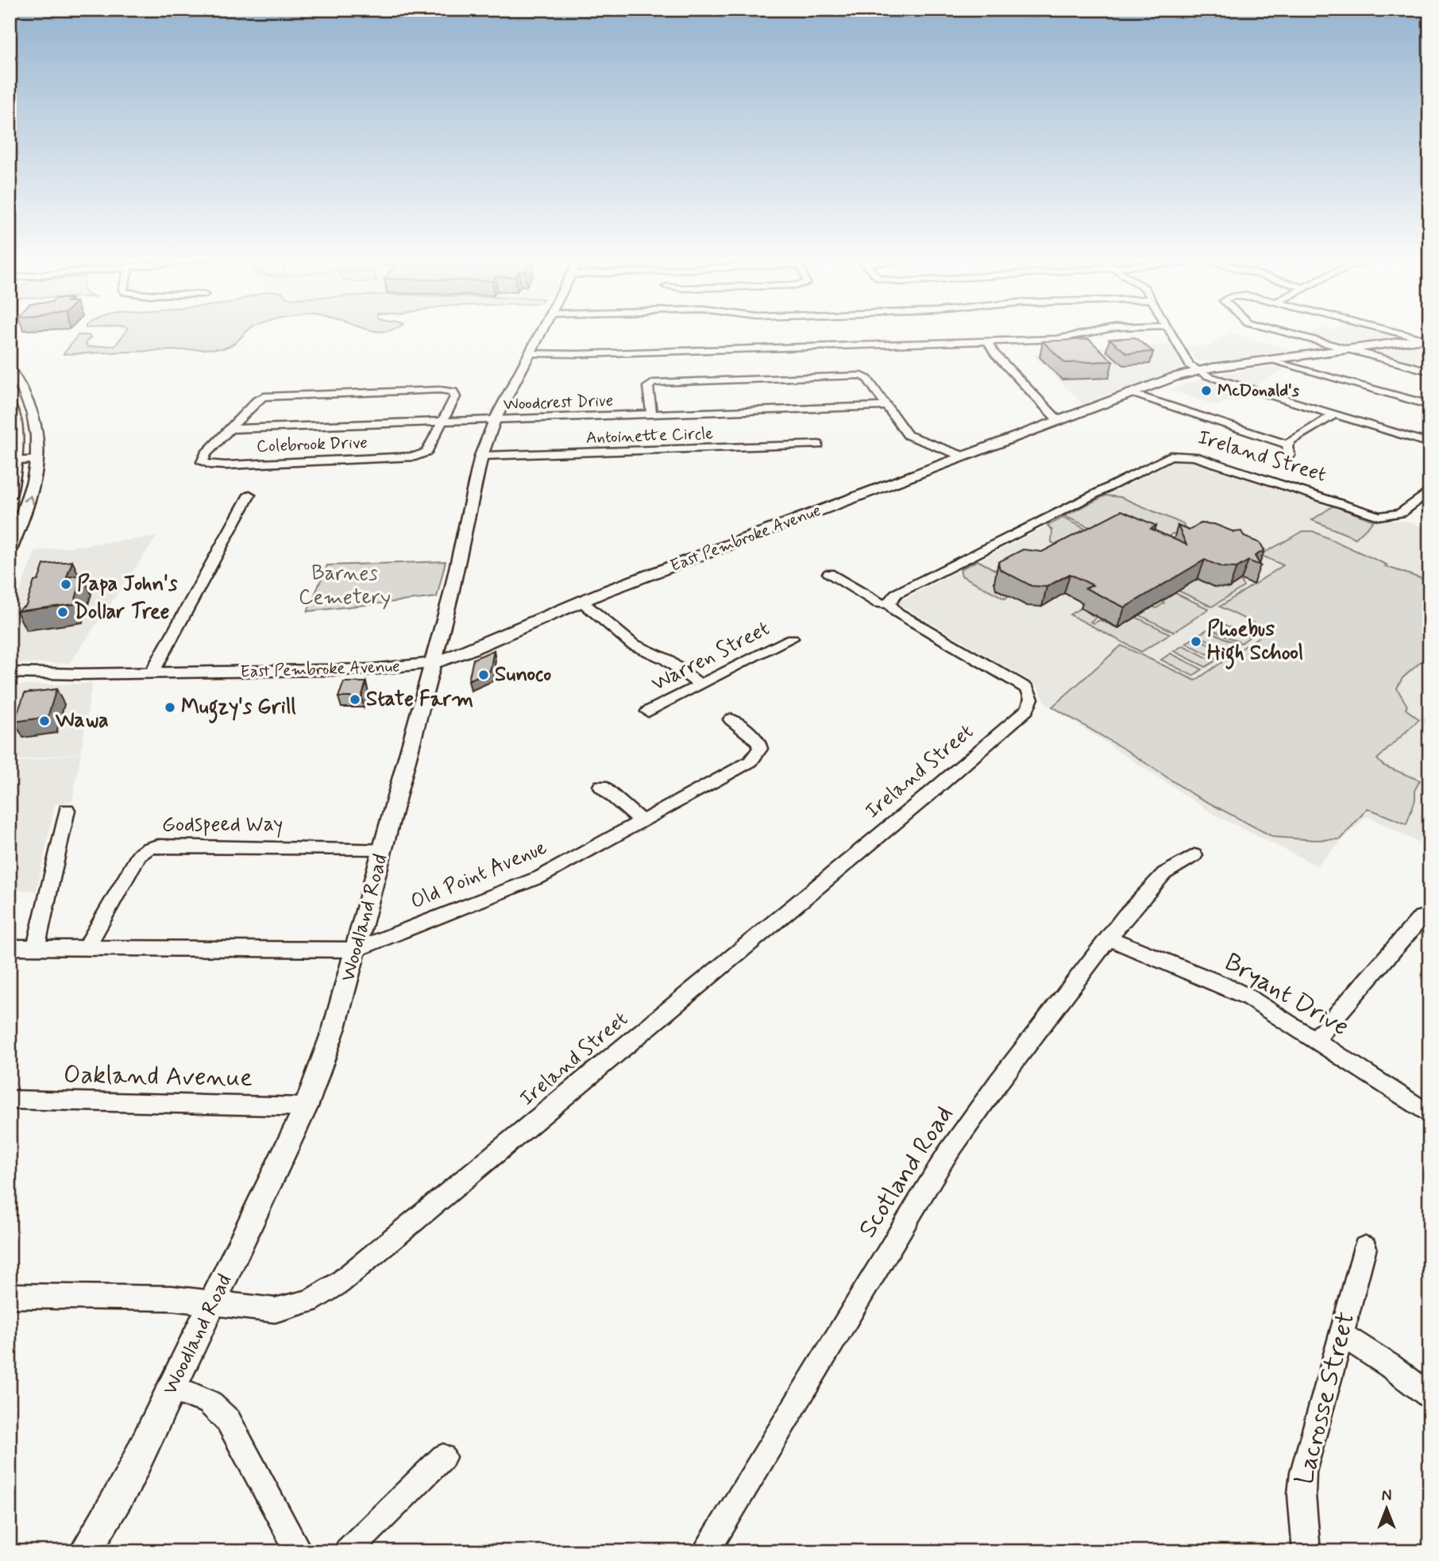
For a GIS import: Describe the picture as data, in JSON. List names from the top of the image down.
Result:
{
  "streets": {
    "main road": ["East Pembroke Avenue", "Woodland Road"],
    "street": [
      "Woodcrest Drive",
      "Antoinette Circle",
      "Colebrook Drive",
      "Ireland Street",
      "Warren Street",
      "Godspeed Way",
      "Old Point Avenue",
      "Bryant Drive",
      "Oakland Avenue",
      "Scotland Road",
      "Lacrosse Street"
    ]
  },
  "crossings": [
    ["Woodcrest Drive", "Colebrook Drive"],
    ["Woodcrest Drive", "Woodland Road"],
    ["Antoinette Circle", "Woodland Road"],
    ["Ireland Street", "Woodland Road"],
    ["East Pembroke Avenue", "Woodland Road"],
    ["Godspeed Way", "Old Point Avenue"],
    ["Godspeed Way", "Woodland Road"],
    ["Old Point Avenue", "Woodland Road"],
    ["Woodland Road", "Oakland Avenue"],
    ["Bryant Drive", "Scotland Road"]
  ],
  "parks": ["Barnes Cemetery"],
  "places": [
    "McDonald's",
    "Papa John's",
    "Dollar Tree",
    "Phoebus High School",
    "Sunoco",
    "State Farm",
    "Mugzy's Grill",
    "Wawa"
  ],
  "north": "top"
}
